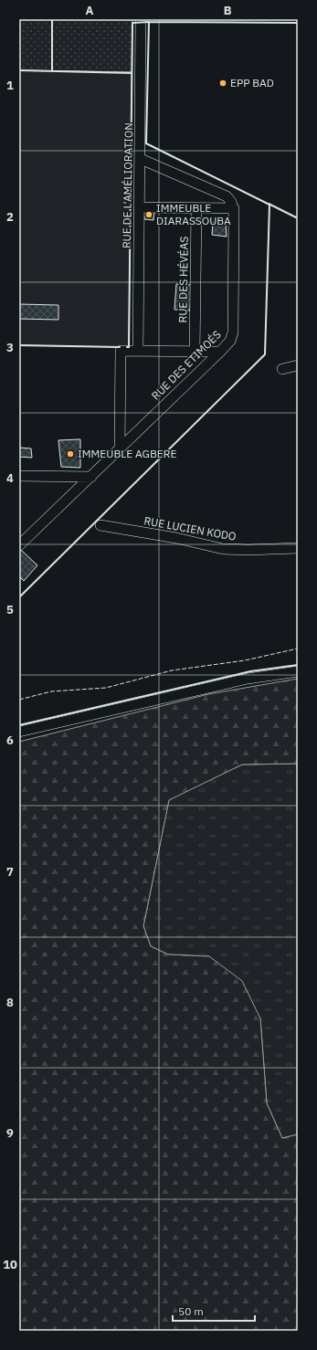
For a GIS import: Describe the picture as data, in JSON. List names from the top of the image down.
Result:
{
  "streets": {
    "street": [
      "RUE DE L'AMÉLIORATION",
      "RUE DES HÉVÉAS",
      "RUE DES ETIMOÉS",
      "RUE LUCIEN KODO"
    ]
  },
  "places": ["EPP BAD", "IMMEUBLE DIARASSOUBA", "IMMEUBLE AGBERE"],
  "scale_bar": "50 m",
  "grid": {
    "columns": ["A", "B"],
    "rows": [
      "1",
      "2",
      "3",
      "4",
      "5",
      "6",
      "7",
      "8",
      "9",
      "10"
    ]
  }
}
